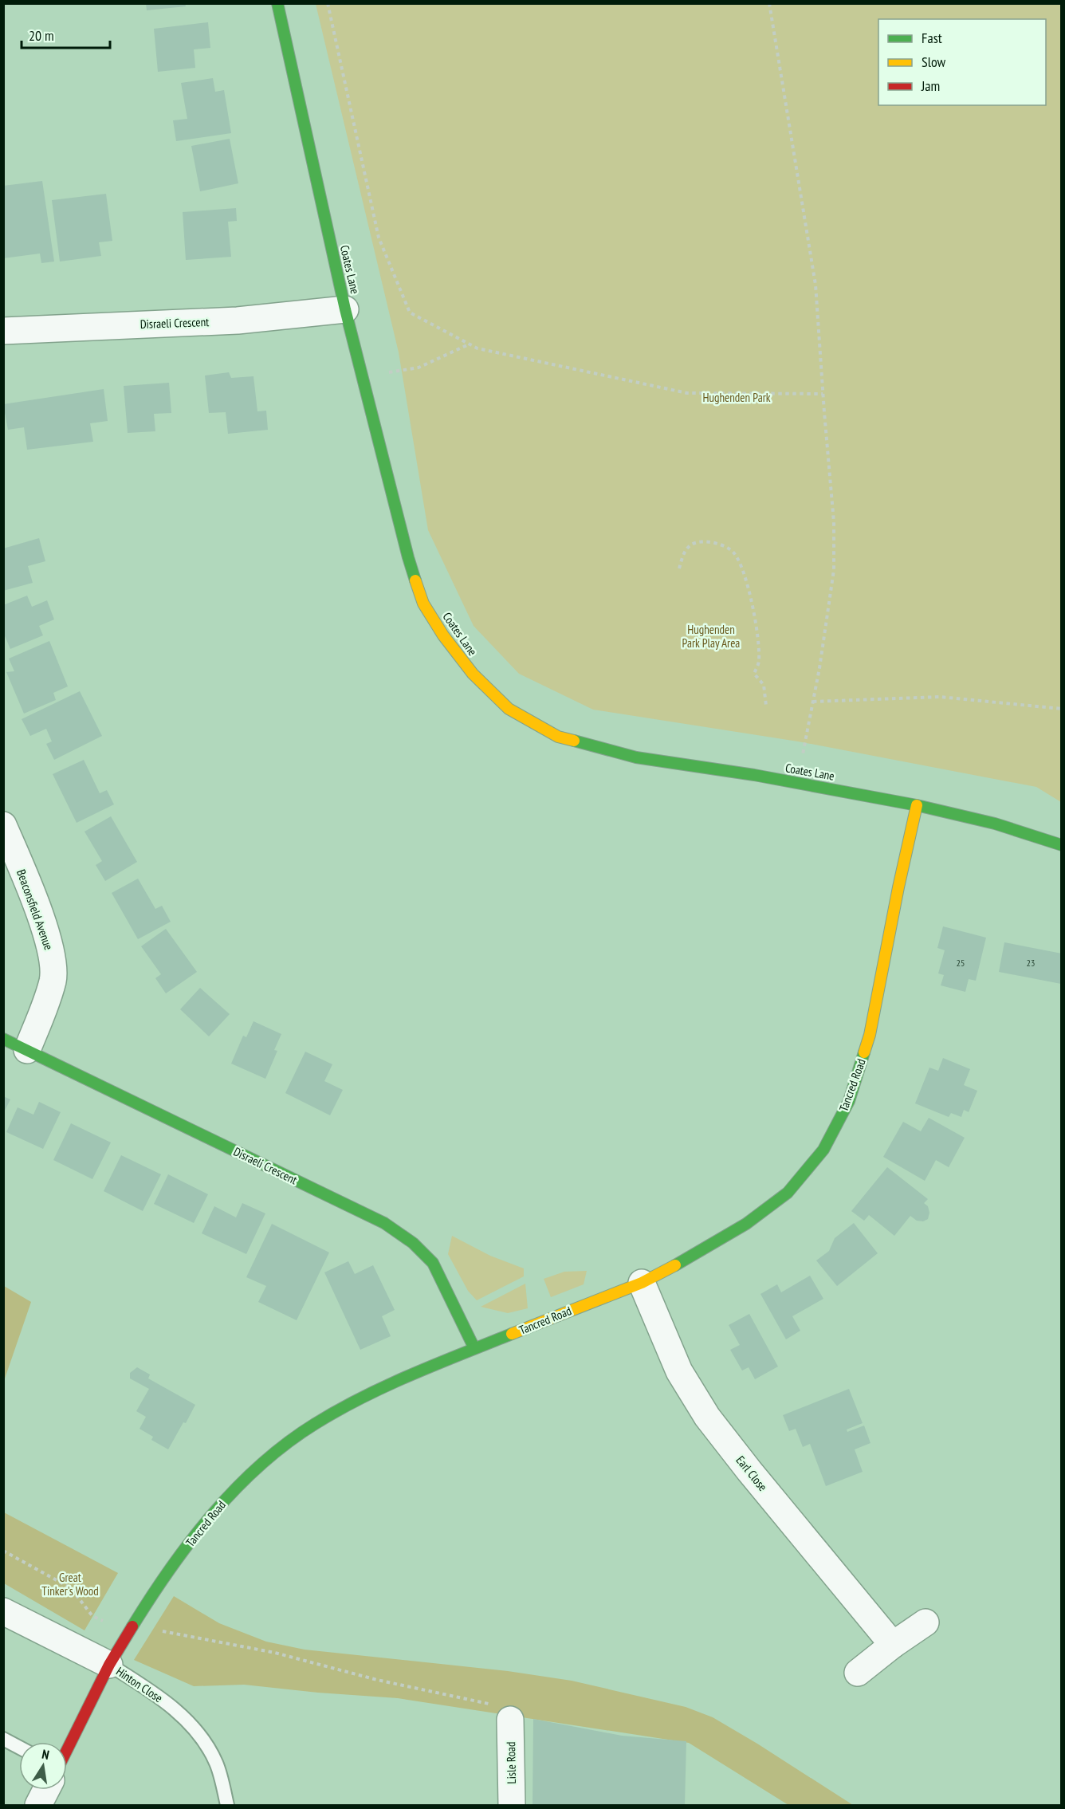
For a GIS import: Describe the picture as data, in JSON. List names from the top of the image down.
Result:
{
  "streets": {
    "street": [
      "Coates Lane",
      "Disraeli Crescent",
      "Beaconsfield Avenue",
      "Tancred Road",
      "Earl Close",
      "Hinton Close",
      "Lisle Road"
    ]
  },
  "crossings": [
    ["Coates Lane", "Disraeli Crescent"],
    ["Coates Lane", "Tancred Road"],
    ["Disraeli Crescent", "Beaconsfield Avenue"],
    ["Disraeli Crescent", "Tancred Road"],
    ["Tancred Road", "Earl Close"],
    ["Tancred Road", "Hinton Close"]
  ],
  "parks": ["Hughenden Park", "Hughenden Park Play Area", "Great Tinker's Wood"],
  "house_numbers": ["25", "23"],
  "legend": ["Fast", "Slow", "Jam"],
  "scale_bar": "20 m",
  "north": "top"
}
